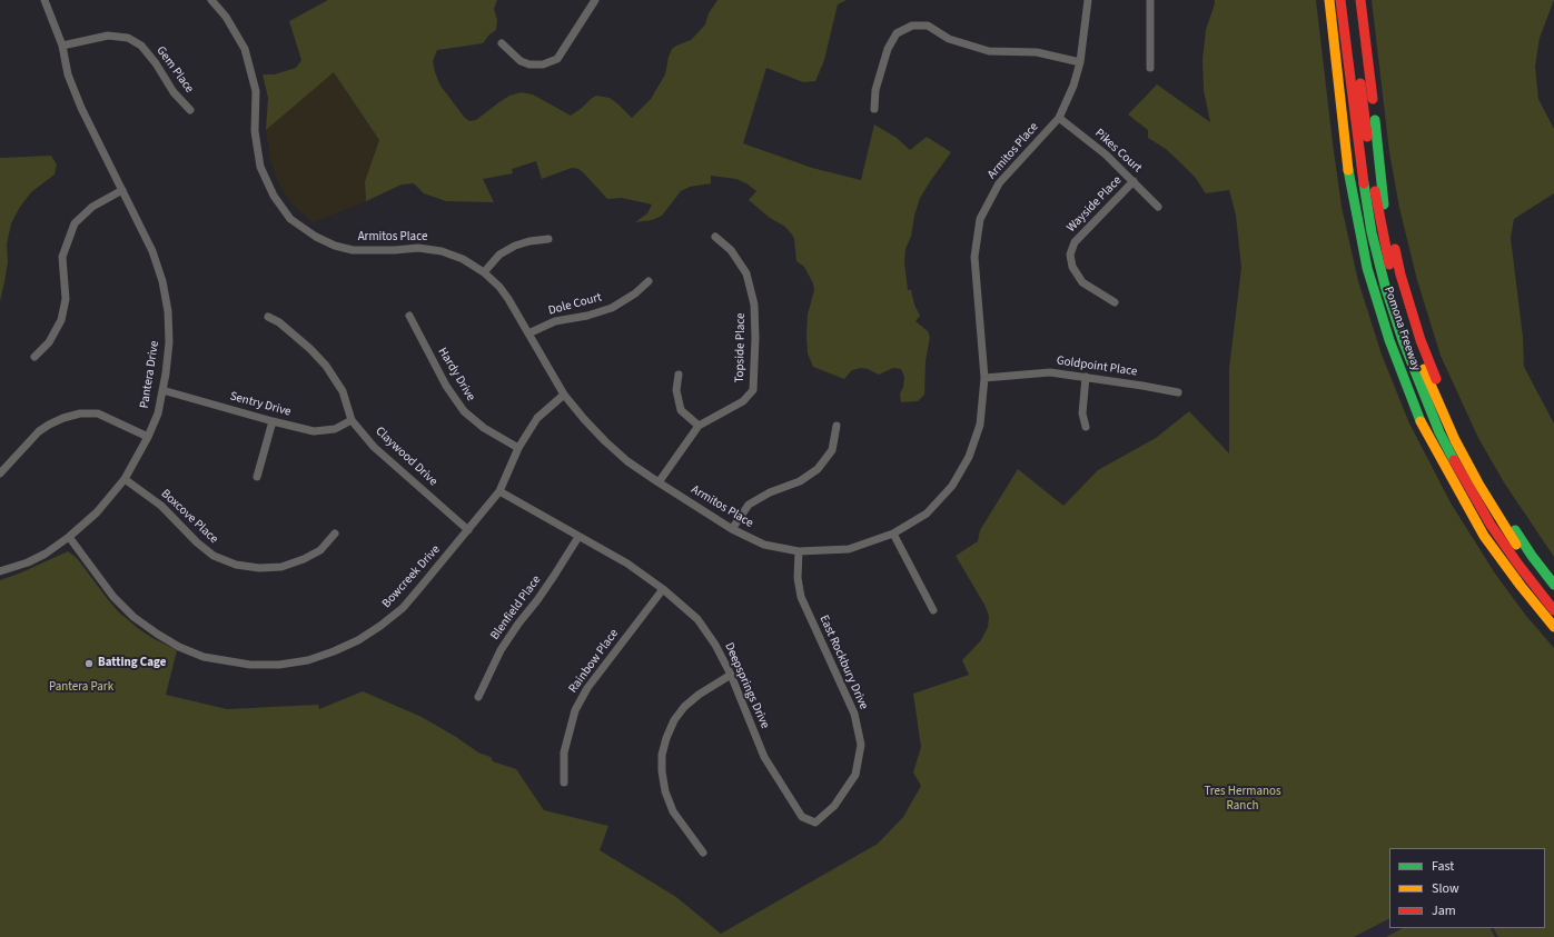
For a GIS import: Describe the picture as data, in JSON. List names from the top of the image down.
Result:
{
  "streets": {
    "highway": ["Pomona Freeway"],
    "street": [
      "Gem Place",
      "Armitos Place",
      "Pikes Court",
      "Wayside Place",
      "Dole Court",
      "Topside Place",
      "Goldpoint Place",
      "Pantera Drive",
      "Hardy Drive",
      "Sentry Drive",
      "Claywood Drive",
      "Boxcove Place",
      "Bowcreek Drive",
      "Blenfield Place",
      "Rainbow Place",
      "East Rockbury Drive",
      "Deepsprings Drive"
    ]
  },
  "crossings": [
    ["Gem Place", "Pantera Drive"],
    ["Armitos Place", "Pikes Court"],
    ["Armitos Place", "Dole Court"],
    ["Armitos Place", "Topside Place"],
    ["Armitos Place", "Goldpoint Place"],
    ["Armitos Place", "Bowcreek Drive"],
    ["Armitos Place", "East Rockbury Drive"],
    ["Pikes Court", "Wayside Place"],
    ["Pantera Drive", "Sentry Drive"],
    ["Pantera Drive", "Boxcove Place"],
    ["Pantera Drive", "Bowcreek Drive"],
    ["Hardy Drive", "Bowcreek Drive"],
    ["Sentry Drive", "Claywood Drive"],
    ["Claywood Drive", "Bowcreek Drive"],
    ["Bowcreek Drive", "Deepsprings Drive"],
    ["Blenfield Place", "Deepsprings Drive"],
    ["Rainbow Place", "Deepsprings Drive"],
    ["East Rockbury Drive", "Deepsprings Drive"]
  ],
  "parks": ["Pantera Park", "Tres Hermanos Ranch"],
  "places": ["Batting Cage"],
  "legend": ["Fast", "Slow", "Jam"]
}
